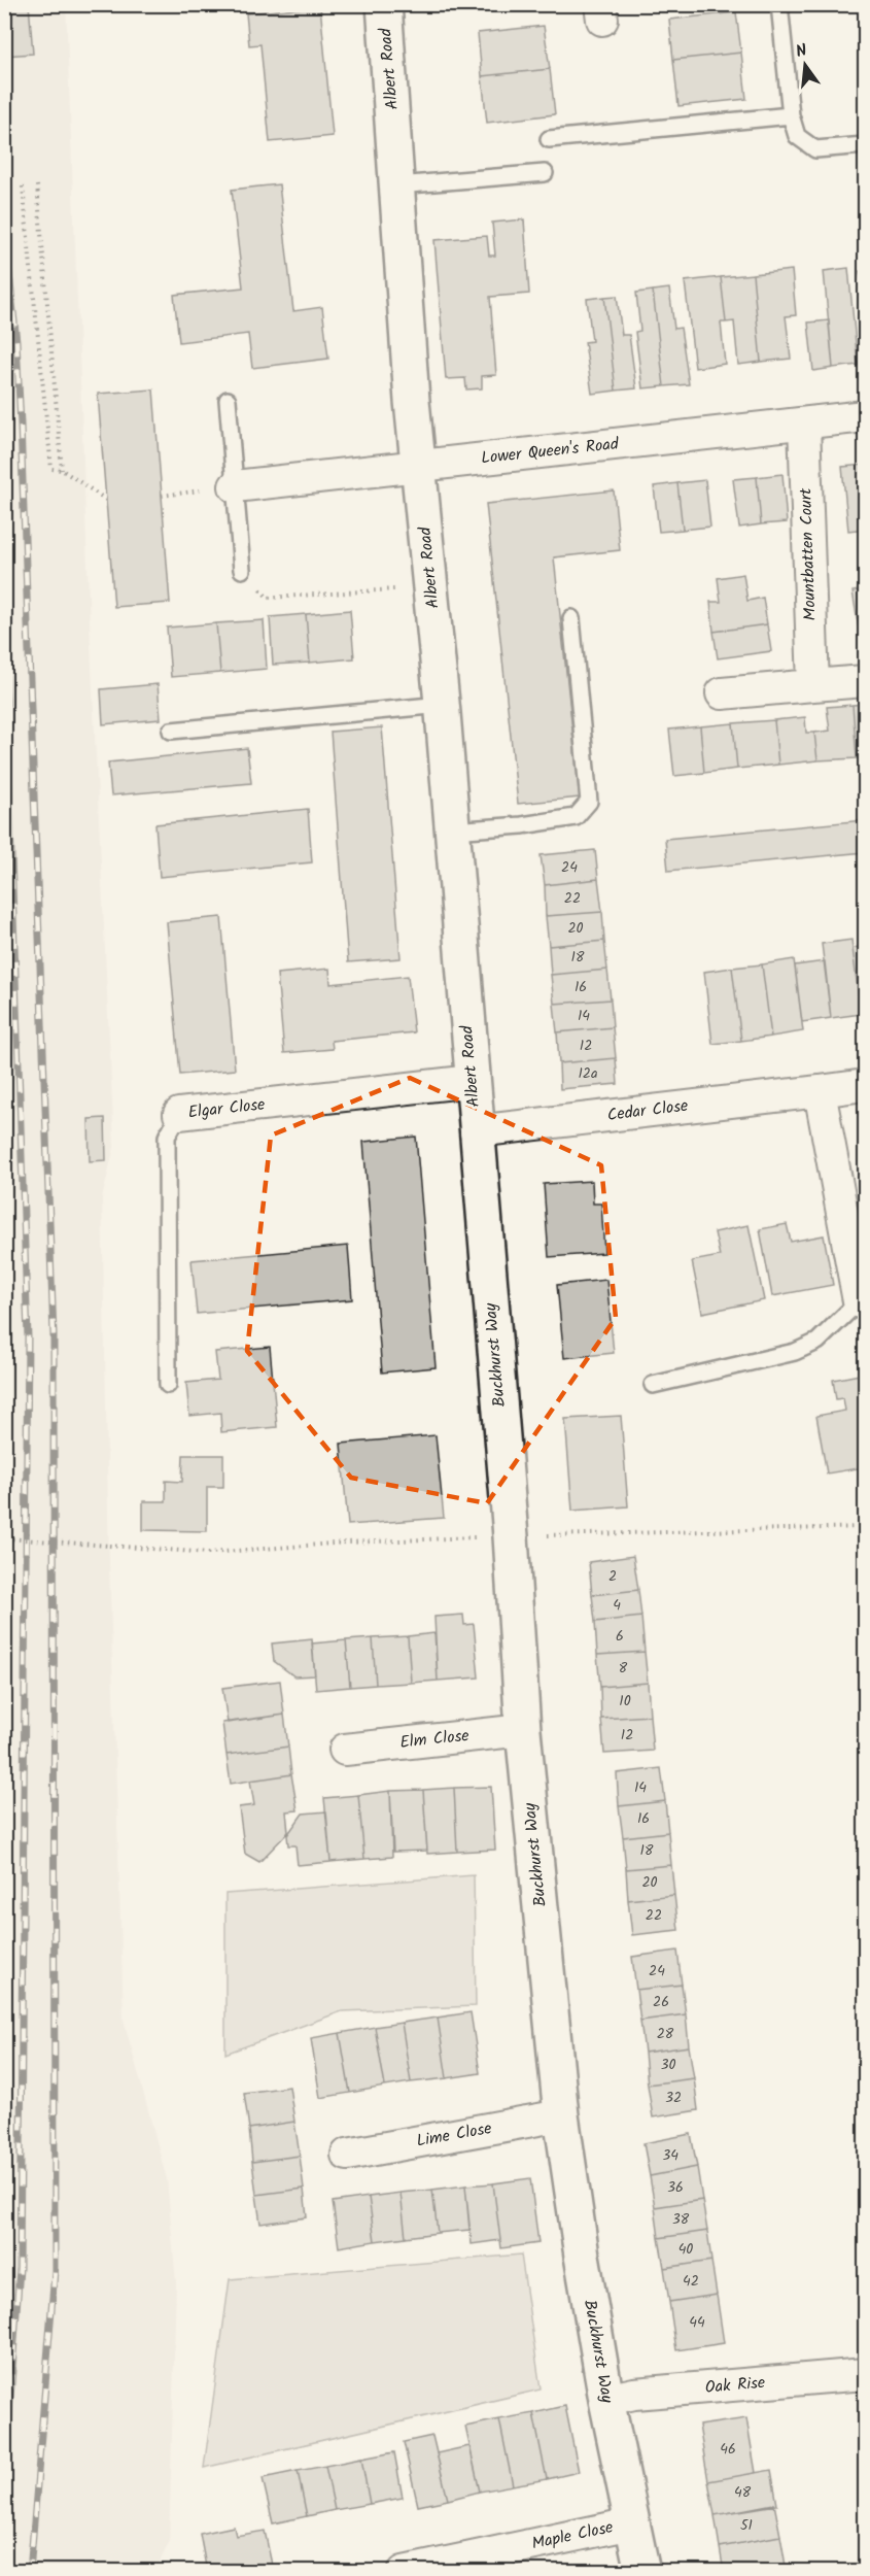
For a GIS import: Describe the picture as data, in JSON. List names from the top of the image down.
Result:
{
  "streets": {
    "street": [
      "Albert Road",
      "Lower Queen's Road",
      "Mountbatten Court",
      "Elgar Close",
      "Cedar Close",
      "Buckhurst Way",
      "Elm Close",
      "Lime Close",
      "Oak Rise",
      "Maple Close"
    ]
  },
  "crossings": [
    ["Albert Road", "Lower Queen's Road"],
    ["Albert Road", "Elgar Close"],
    ["Albert Road", "Cedar Close"],
    ["Albert Road", "Buckhurst Way"],
    ["Lower Queen's Road", "Mountbatten Court"],
    ["Cedar Close", "Buckhurst Way"],
    ["Buckhurst Way", "Elm Close"],
    ["Buckhurst Way", "Lime Close"],
    ["Buckhurst Way", "Oak Rise"],
    ["Buckhurst Way", "Maple Close"]
  ],
  "house_numbers": [
    "24",
    "22",
    "20",
    "18",
    "16",
    "14",
    "12",
    "12a",
    "2",
    "4",
    "6",
    "8",
    "10",
    "12",
    "14",
    "16",
    "18",
    "20",
    "22",
    "24",
    "26",
    "28",
    "30",
    "32",
    "34",
    "36",
    "38",
    "40",
    "42",
    "44",
    "46",
    "48",
    "51"
  ],
  "north": "top"
}
